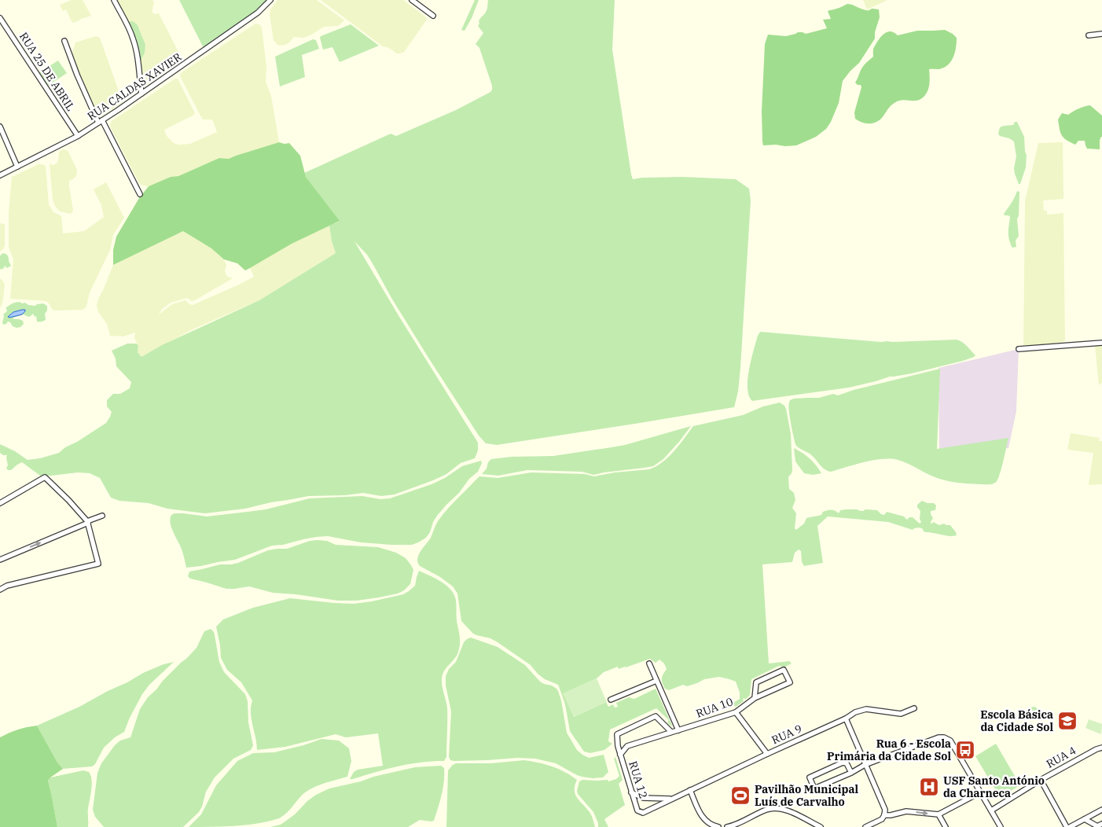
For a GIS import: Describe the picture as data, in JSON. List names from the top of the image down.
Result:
{
  "streets": {
    "street": [
      "RUA 25 DE ABRIL",
      "RUA CALDAS XAVIER",
      "RUA 10",
      "RUA 9",
      "RUA 4",
      "RUA 12"
    ]
  },
  "crossings": [
    ["RUA 25 DE ABRIL", "RUA CALDAS XAVIER"],
    ["RUA 10", "RUA 12"],
    ["RUA 9", "RUA 12"]
  ],
  "places": {
    "school or university": ["Escola Básica da Cidade Sol"],
    "bus stop": ["Rua 6 - Escola Primária da Cidade Sol"],
    "hospital": ["USF Santo António da Charneca"],
    "sports": ["Pavilhão Municipal Luís de Carvalho"]
  }
}
